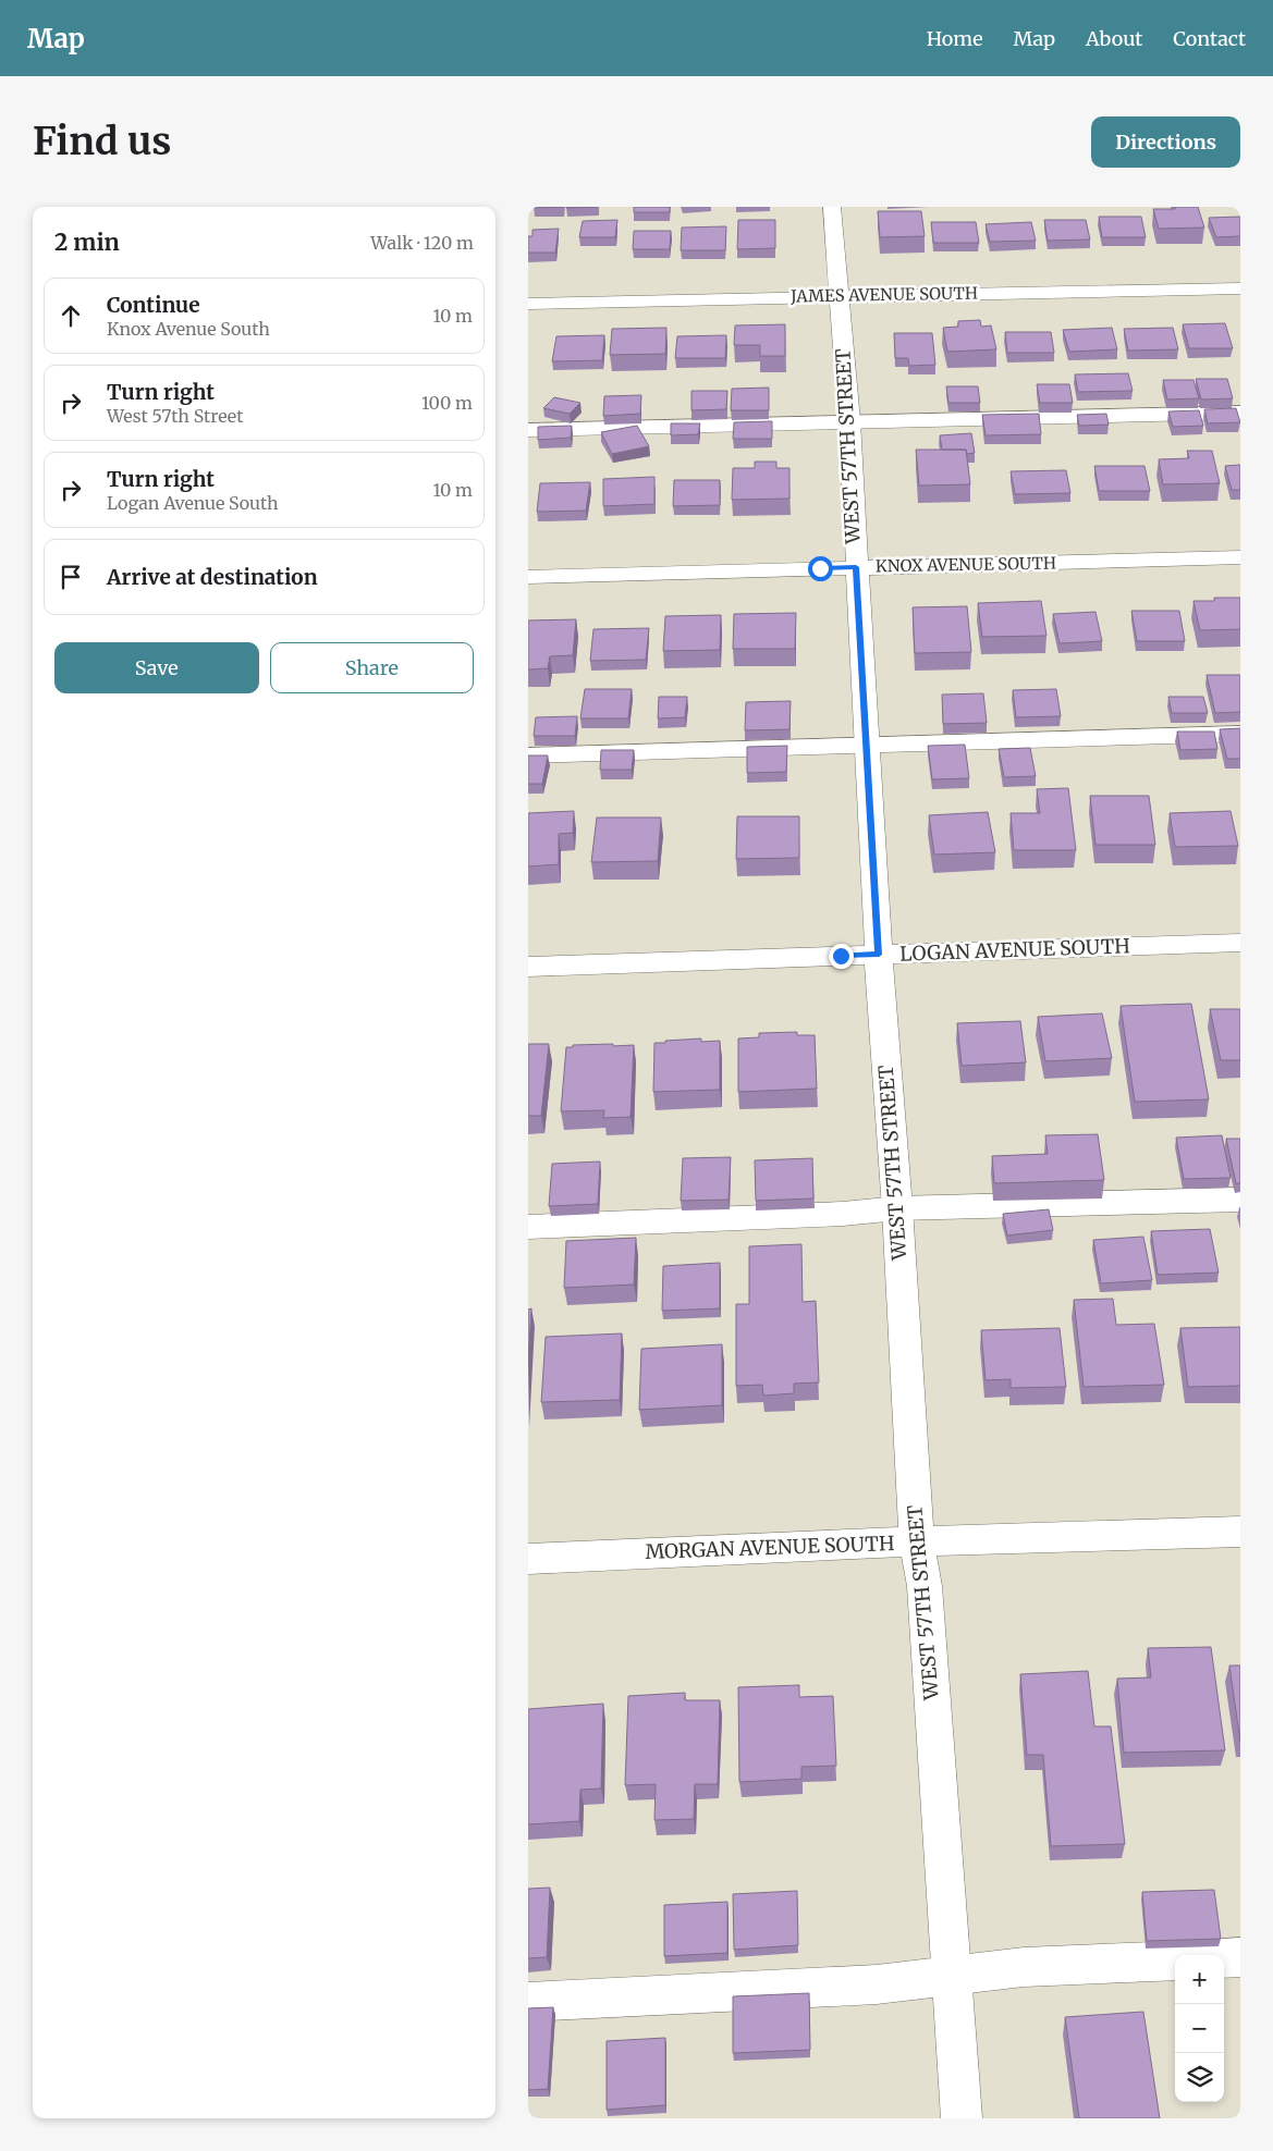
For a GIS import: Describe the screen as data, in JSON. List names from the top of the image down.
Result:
{
  "streets": {
    "street": [
      "JAMES AVENUE SOUTH",
      "WEST 57TH STREET",
      "KNOX AVENUE SOUTH",
      "LOGAN AVENUE SOUTH",
      "MORGAN AVENUE SOUTH"
    ]
  },
  "crossings": [
    ["JAMES AVENUE SOUTH", "WEST 57TH STREET"],
    ["WEST 57TH STREET", "KNOX AVENUE SOUTH"],
    ["WEST 57TH STREET", "LOGAN AVENUE SOUTH"],
    ["WEST 57TH STREET", "MORGAN AVENUE SOUTH"]
  ],
  "page": {
    "header": "Map",
    "nav": [
      "Home",
      "Map",
      "About",
      "Contact"
    ],
    "buttons": [
      "Directions",
      ["Save", "Share"]
    ],
    "title": "Find us",
    "heading": ["2 min", "Walk · 120 m"],
    "list": [
      ["Continue", "Knox Avenue South", "10 m"],
      ["Turn right", "West 57th Street", "100 m"],
      ["Turn right", "Logan Avenue South", "10 m"],
      "Arrive at destination"
    ],
    "map_buttons": ["+", "−"]
  }
}
